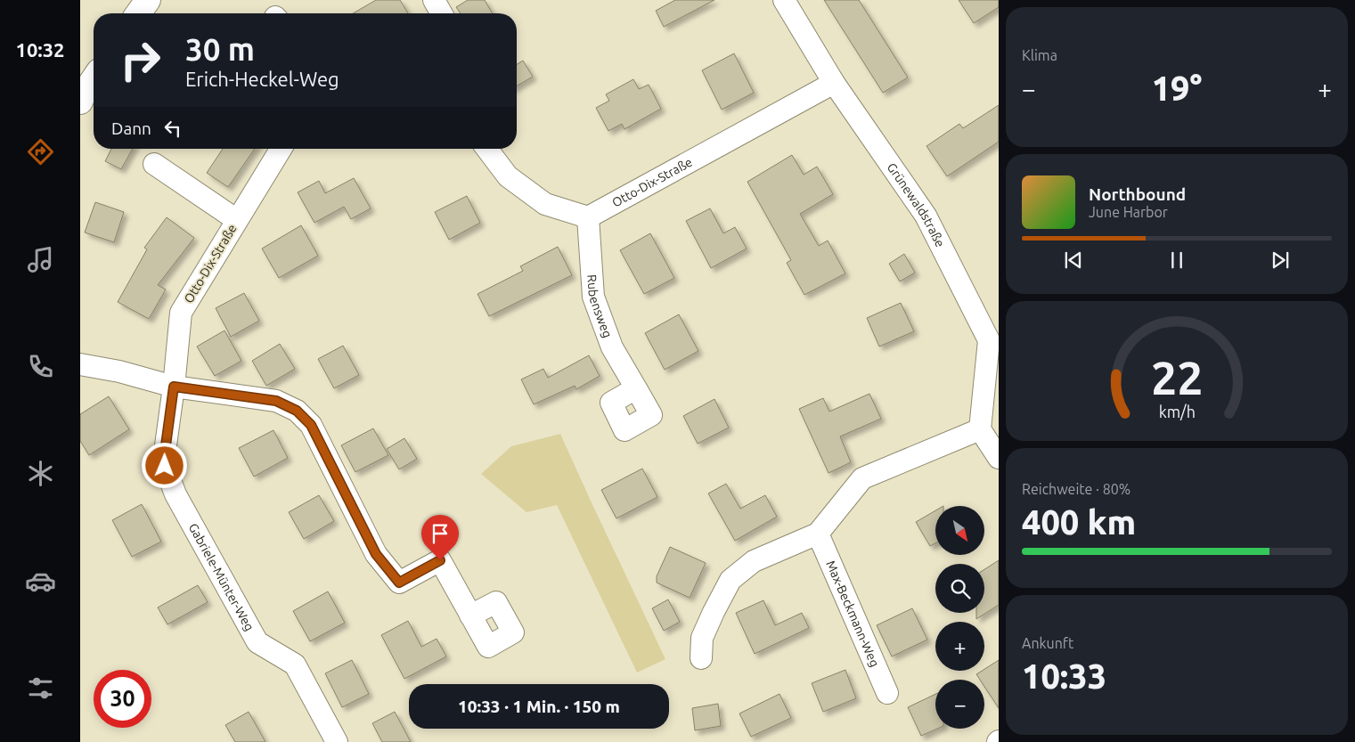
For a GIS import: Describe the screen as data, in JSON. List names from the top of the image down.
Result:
{
  "streets": {
    "street": [
      "Otto-Dix-Straße",
      "Grünewaldstraße",
      "Rubensweg",
      "Gabriele-Münter-Weg",
      "Max-Beckmann-Weg"
    ]
  },
  "crossings": [
    ["Otto-Dix-Straße", "Grünewaldstraße"],
    ["Otto-Dix-Straße", "Rubensweg"],
    ["Otto-Dix-Straße", "Gabriele-Münter-Weg"]
  ],
  "north": "bottom right",
  "page": {
    "tabs": "10:32",
    "tile": [
      "Klima",
      ["Reichweite · 80%", "400 km"],
      ["Ankunft", "10:33"]
    ],
    "turn": ["30 m", "Erich-Heckel-Weg"],
    "heat": ["−", "19°", "+"],
    "then": "Dann",
    "song": ["Northbound", "June Harbor"],
    "map_buttons": ["+", "−"],
    "limit": "30",
    "trip": "10:33 · 1 Min. · 150 m",
    "gauge": ["22", "km/h"]
  }
}
